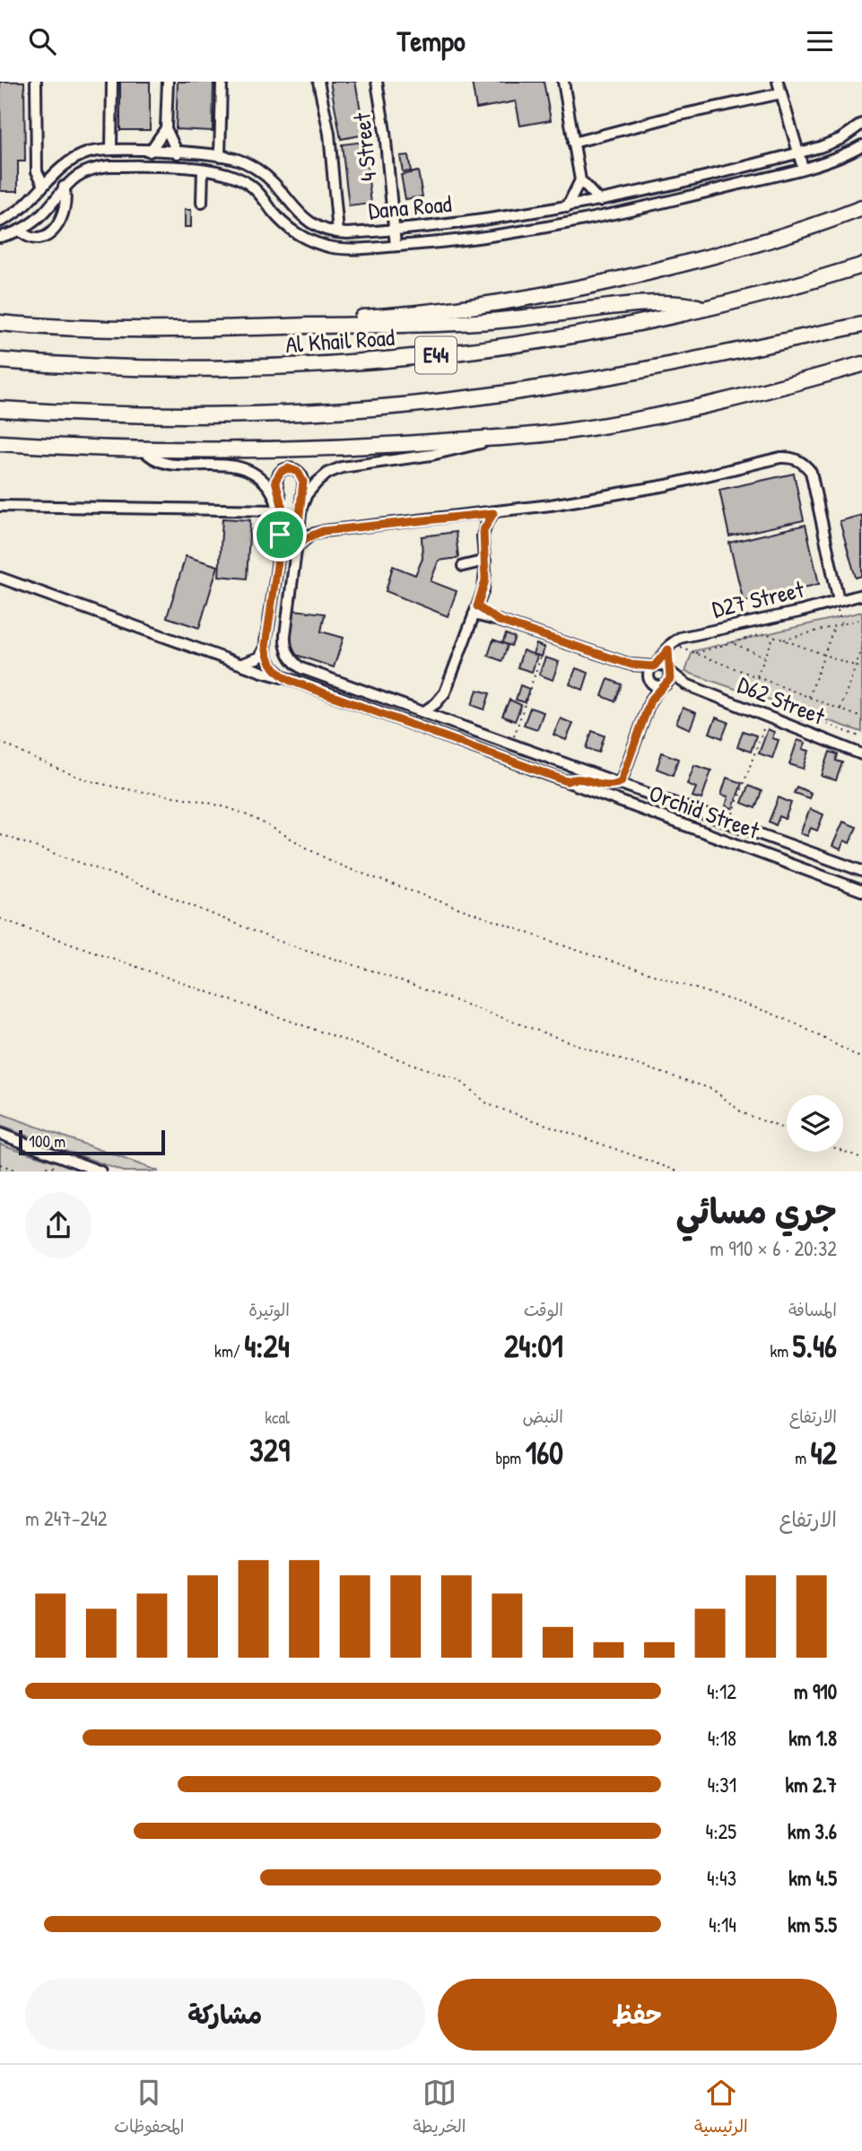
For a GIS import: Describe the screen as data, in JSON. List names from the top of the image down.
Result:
{
  "streets": {
    "highway": ["Al Khail Road", "E44"],
    "street": [
      "4 Street",
      "Dana Road",
      "D27 Street",
      "D62 Street",
      "Orchid Street"
    ]
  },
  "crossings": [
    ["4 Street", "Dana Road"]
  ],
  "scale_bar": "100 m",
  "page": {
    "header": "Tempo",
    "scale": "100 m",
    "heading": ["جري مسائي", "20:32 · 6 × 910 m"],
    "stats": [
      ["المسافة", "5.46 km"],
      ["الوقت", "24:01"],
      ["الوتيرة", "4:24 /km"],
      ["الارتفاع", "42 m"],
      ["النبض", "160 bpm"],
      ["kcal", "329"]
    ],
    "chart": ["الارتفاع", "242–247 m"],
    "list": [
      {
        "name": "910 m",
        "note": "4:12"
      },
      {
        "name": "1.8 km",
        "note": "4:18"
      },
      {
        "name": "2.7 km",
        "note": "4:31"
      },
      {
        "name": "3.6 km",
        "note": "4:25"
      },
      {
        "name": "4.5 km",
        "note": "4:43"
      },
      {
        "name": "5.5 km",
        "note": "4:14"
      }
    ],
    "buttons": ["حفظ", "مشاركة"],
    "tabs": ["الرئيسية", "الخريطة", "المحفوظات"]
  }
}
